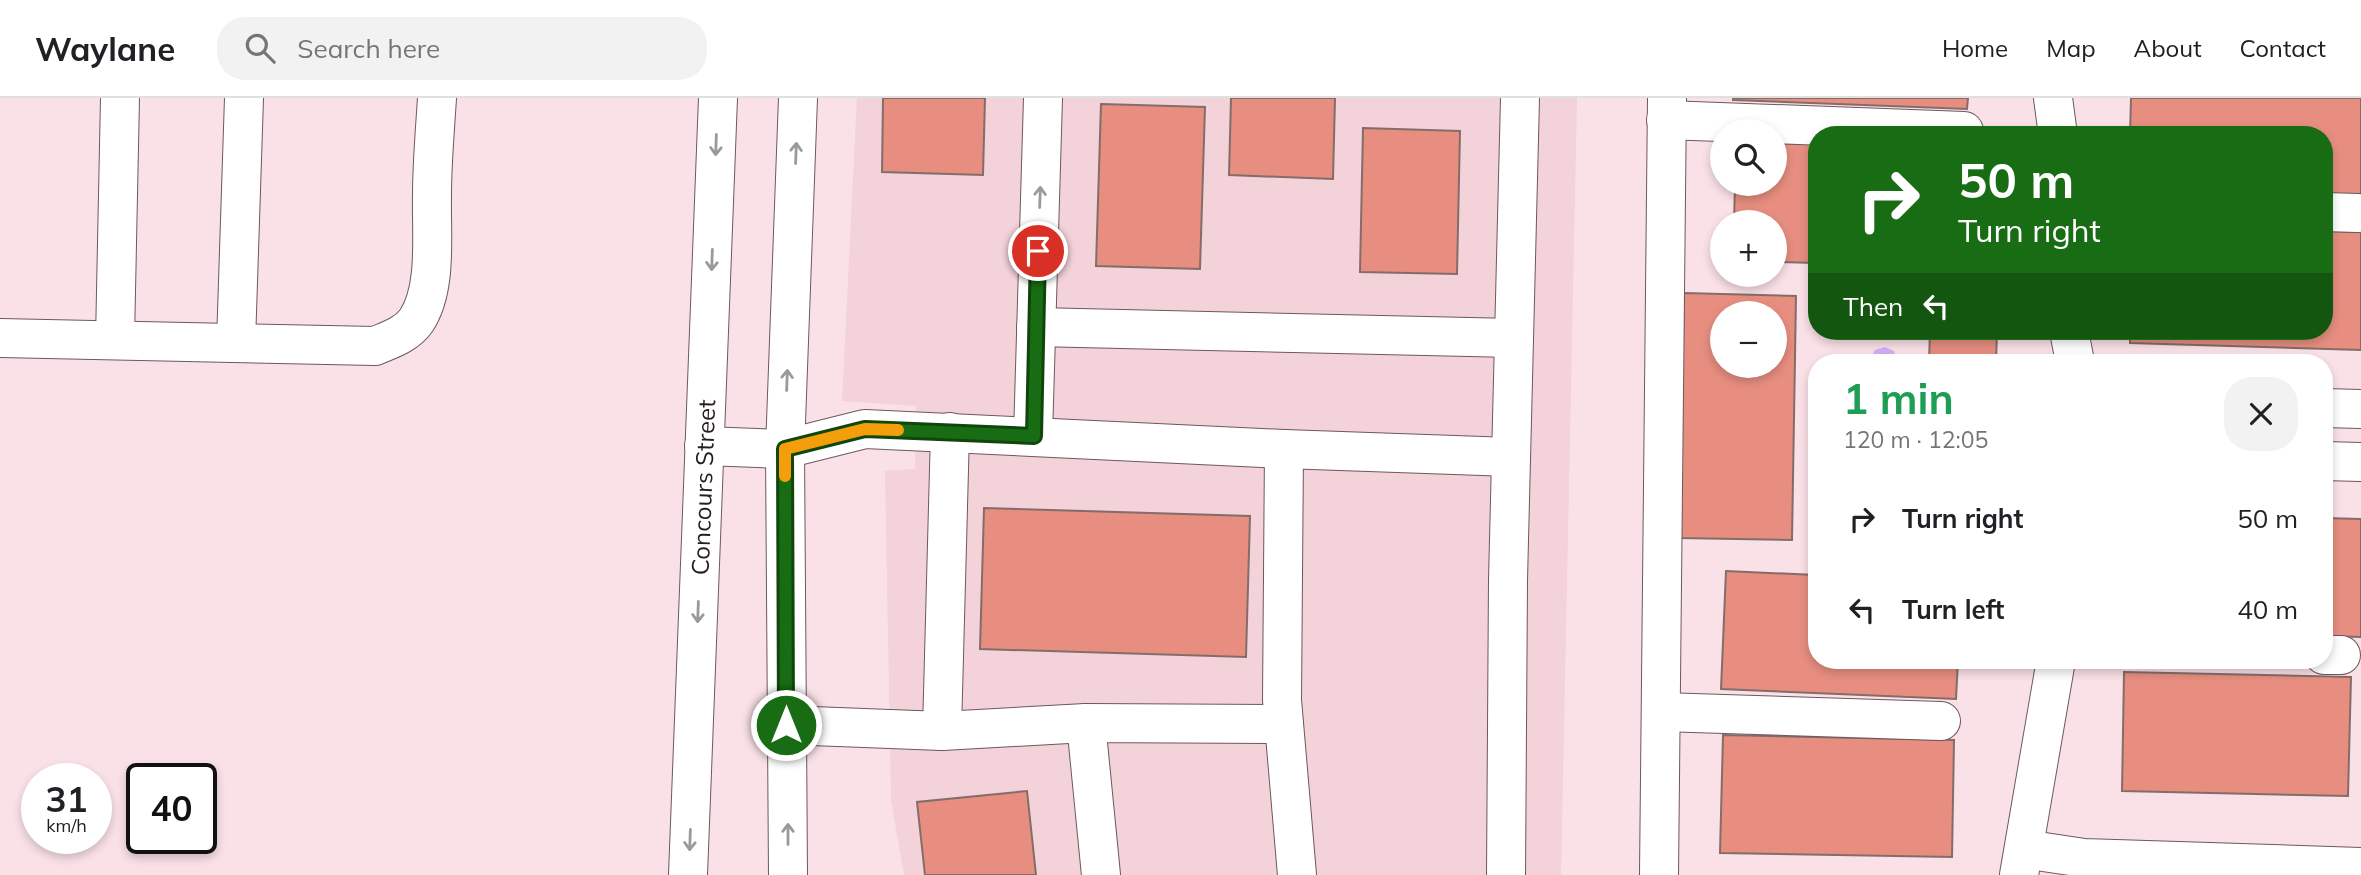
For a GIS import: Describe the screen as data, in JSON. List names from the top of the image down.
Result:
{
  "streets": {
    "street": ["Concours Street"]
  },
  "page": {
    "header": "Waylane",
    "search": "Search here",
    "nav": [
      "Home",
      "Map",
      "About",
      "Contact"
    ],
    "map_buttons": ["+", "−"],
    "turn": ["50 m", "Turn right"],
    "then": "Then",
    "heading": ["1 min", "120 m · 12:05"],
    "list": [
      {
        "name": "Turn right",
        "value": "50 m"
      },
      {
        "name": "Turn left",
        "value": "40 m"
      }
    ],
    "speed": "31 km/h",
    "limit": "40"
  }
}
